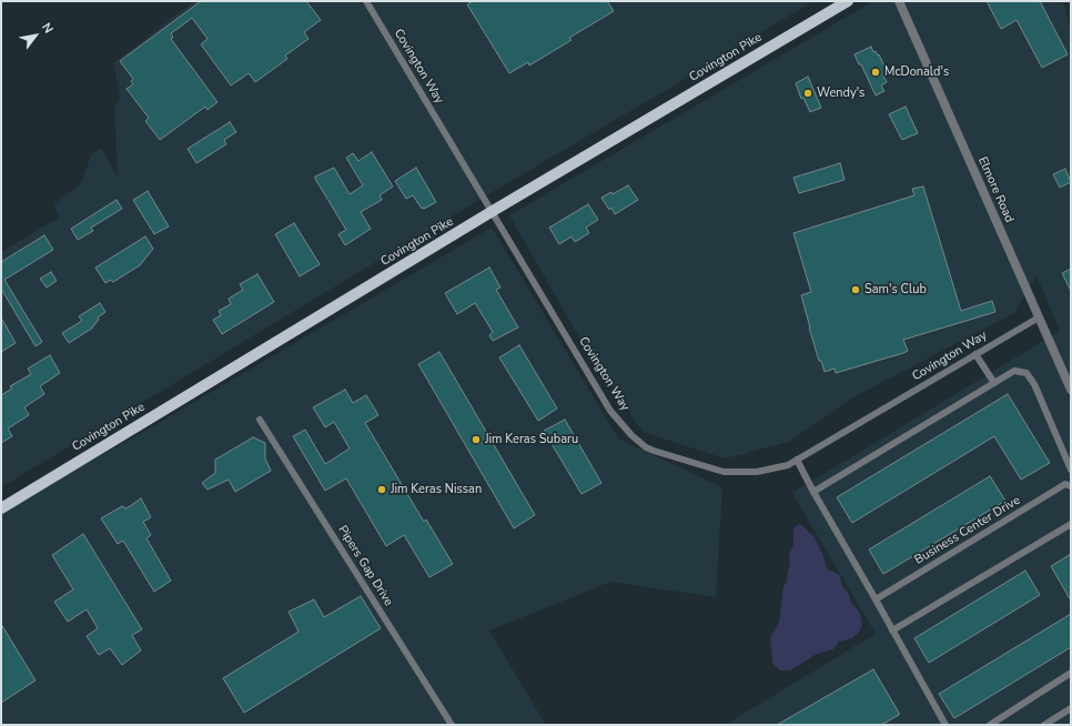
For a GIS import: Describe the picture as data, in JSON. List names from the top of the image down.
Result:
{
  "streets": {
    "main road": ["Covington Pike"],
    "street": [
      "Covington Way",
      "Elmore Road",
      "Business Center Drive",
      "Pipers Gap Drive"
    ]
  },
  "crossings": [
    ["Covington Pike", "Covington Way"],
    ["Covington Way", "Elmore Road"]
  ],
  "places": [
    "McDonald's",
    "Wendy's",
    "Sam's Club",
    "Jim Keras Subaru",
    "Jim Keras Nissan"
  ],
  "north": "top right"
}
